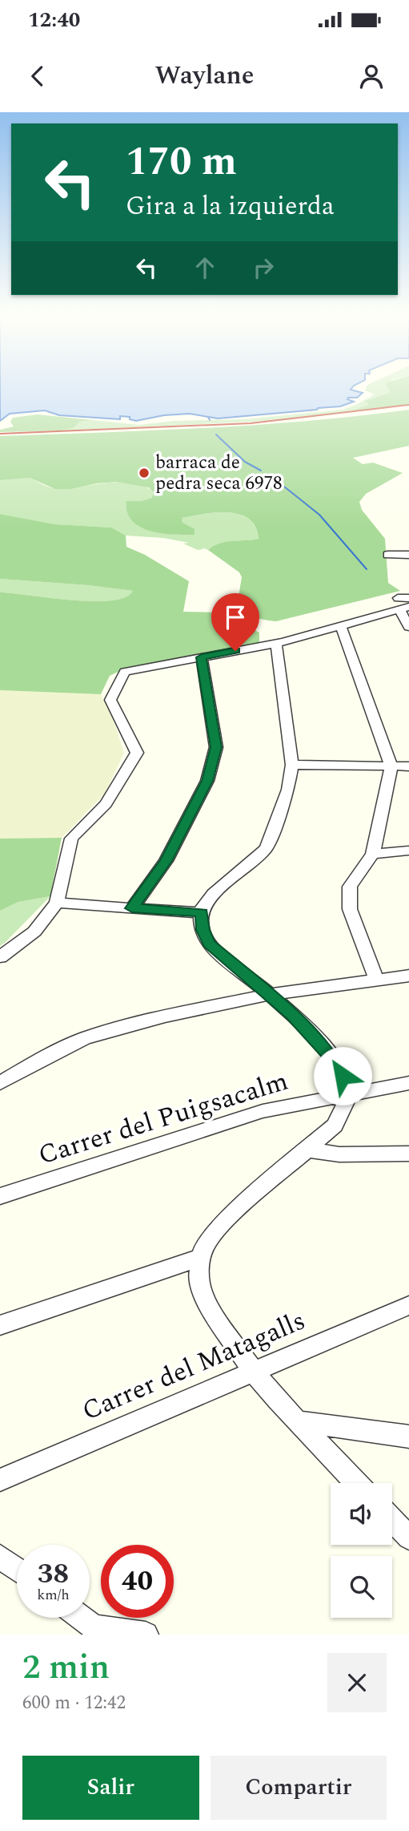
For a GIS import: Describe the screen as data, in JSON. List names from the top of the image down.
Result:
{
  "streets": {
    "street": ["Carrer del Puigsacalm", "Carrer del Matagalls"]
  },
  "places": ["barraca de pedra seca 6978"],
  "page": {
    "status": "12:40",
    "header": "Waylane",
    "turn": ["170 m", "Gira a la izquierda"],
    "speed": "38 km/h",
    "limit": "40",
    "heading": ["2 min", "600 m · 12:42"],
    "buttons": ["Salir", "Compartir"]
  }
}
